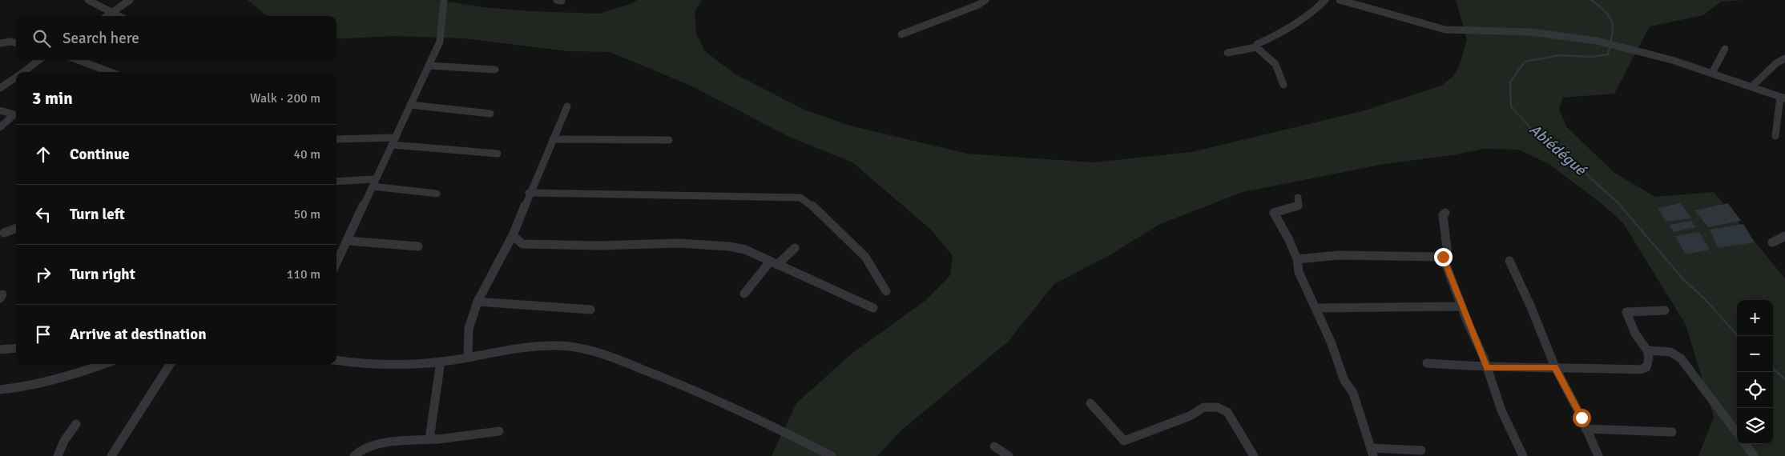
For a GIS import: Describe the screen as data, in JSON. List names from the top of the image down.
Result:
{
  "water": ["Abiédégué"],
  "page": {
    "search": "Search here",
    "heading": ["3 min", "Walk · 200 m"],
    "list": [
      ["Continue", "40 m"],
      ["Turn left", "50 m"],
      ["Turn right", "110 m"],
      "Arrive at destination"
    ],
    "map_buttons": ["+", "−"]
  }
}
